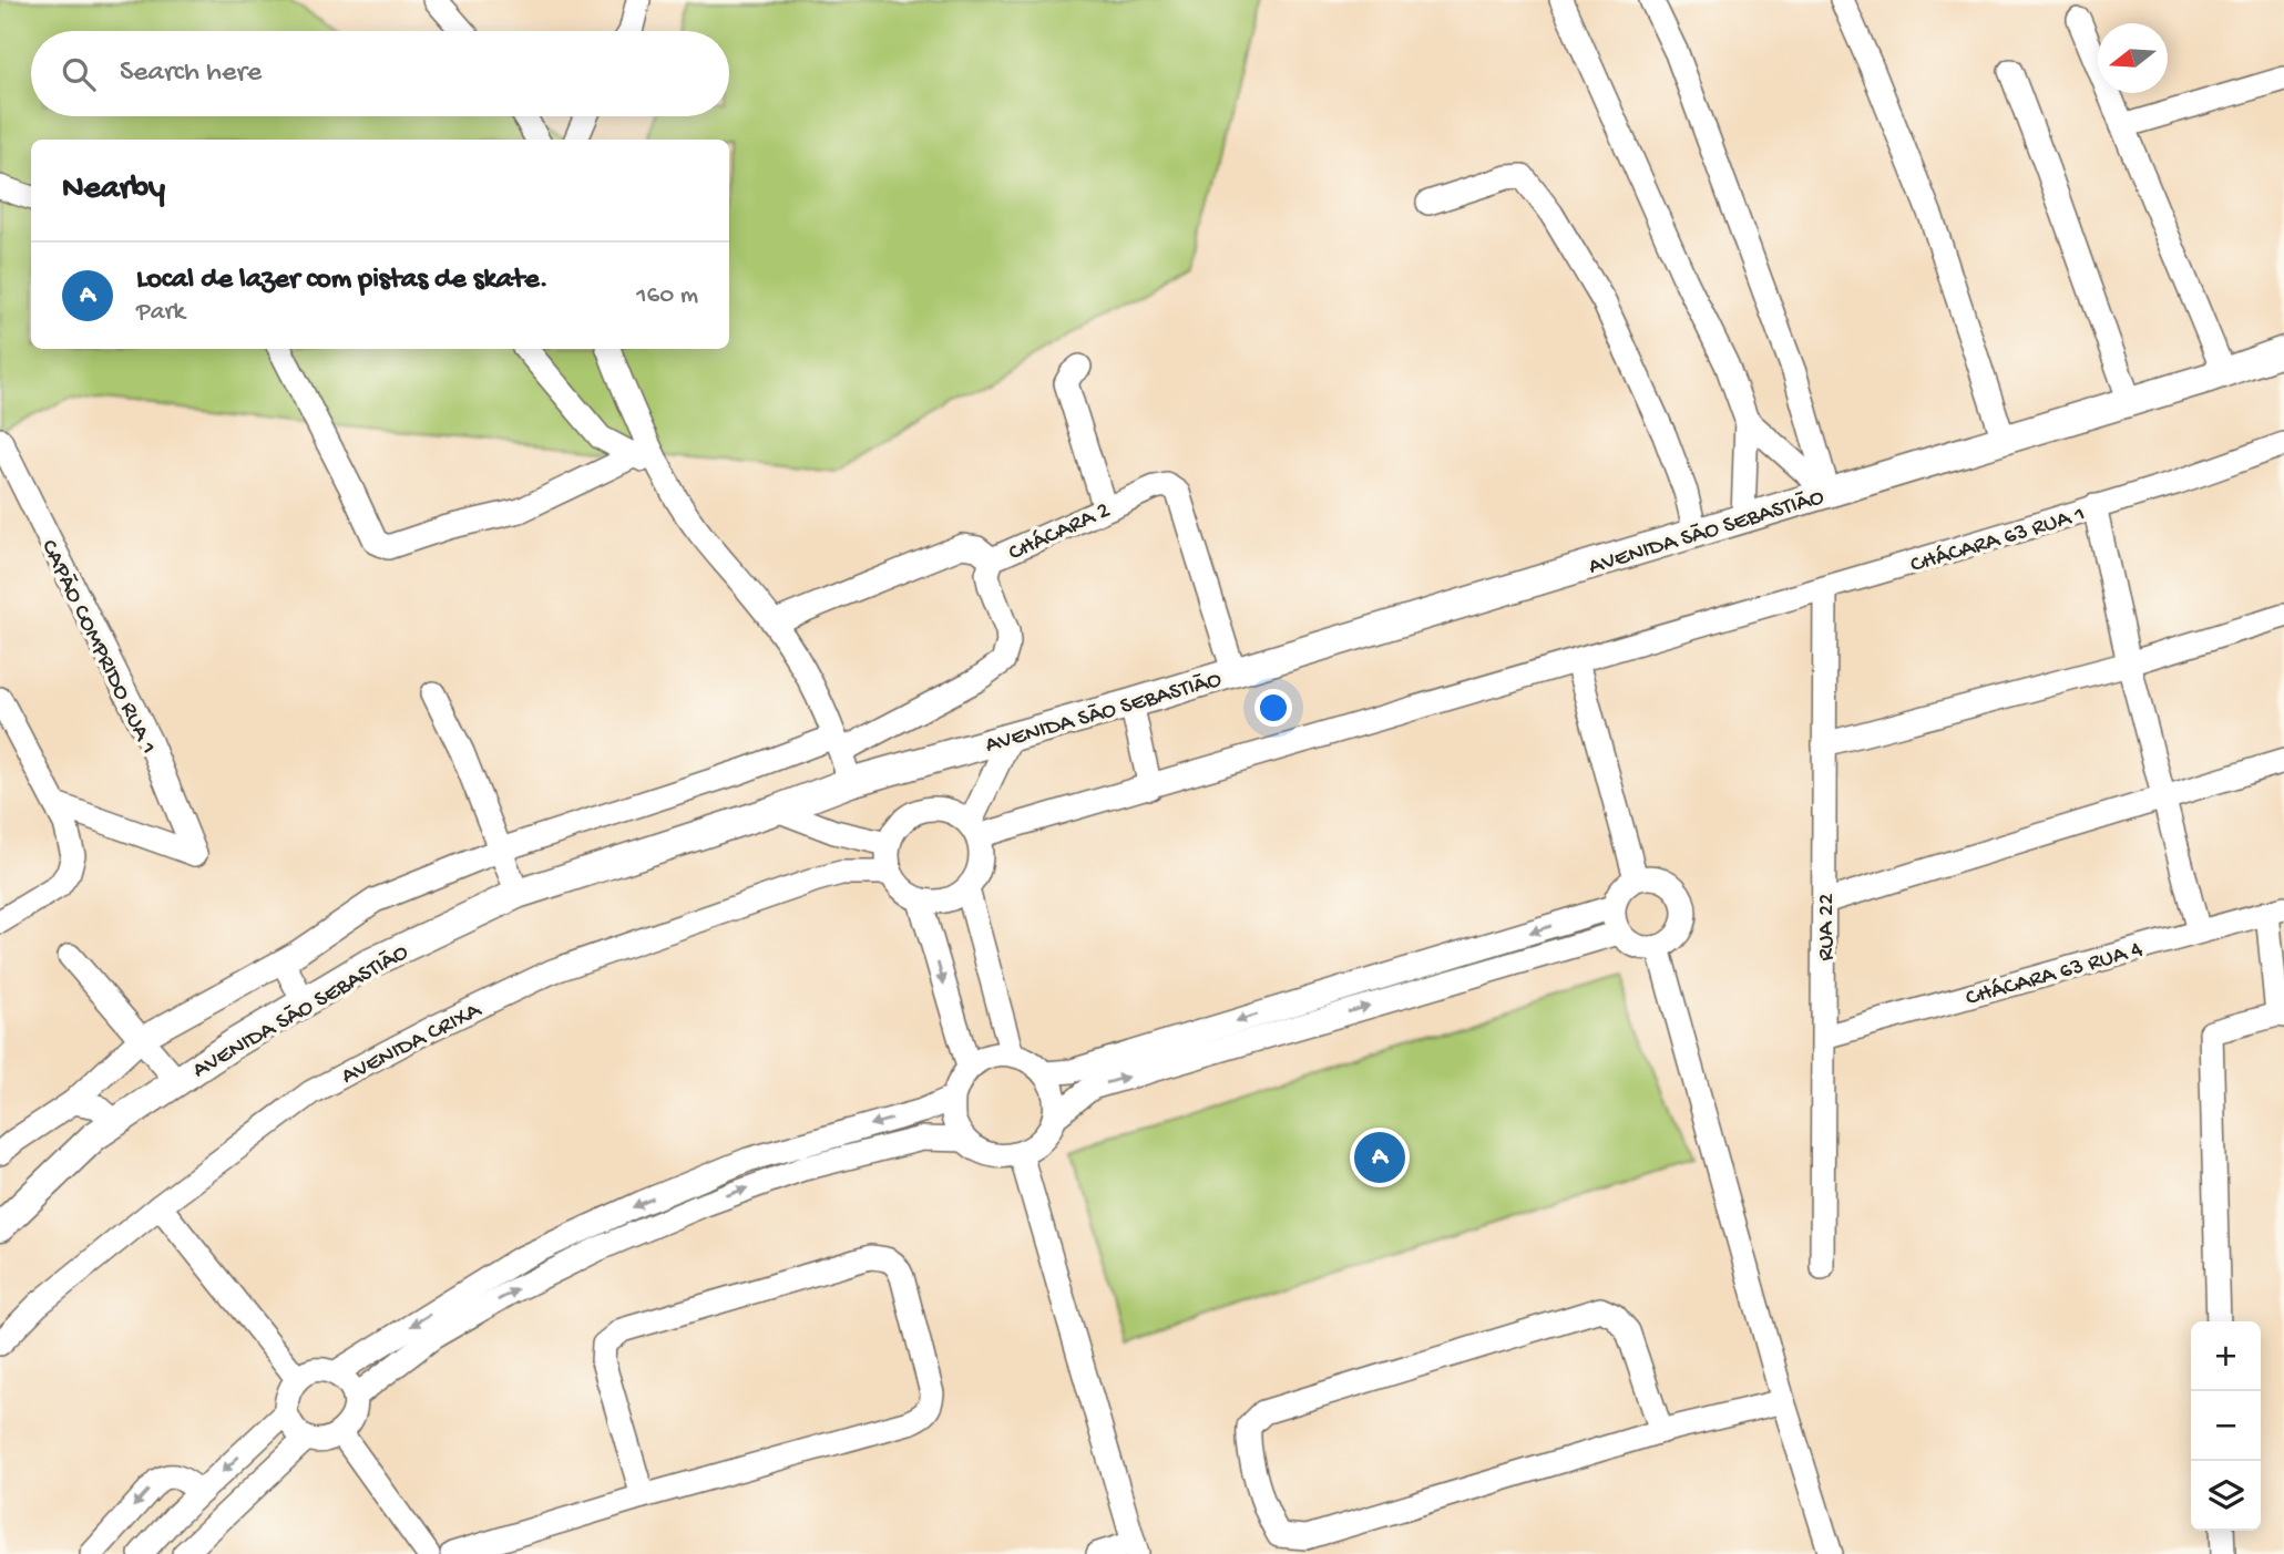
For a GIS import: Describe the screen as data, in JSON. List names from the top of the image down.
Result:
{
  "streets": {
    "main road": ["AVENIDA SÃO SEBASTIÃO"],
    "street": [
      "CHÁCARA 2",
      "CHÁCARA 63 RUA 1",
      "CAPÃO COMPRIDO RUA 1",
      "RUA 22",
      "CHÁCARA 63 RUA 4",
      "AVENIDA CRIXA"
    ]
  },
  "crossings": [
    ["CHÁCARA 2", "AVENIDA SÃO SEBASTIÃO"],
    ["CHÁCARA 63 RUA 1", "RUA 22"],
    ["CHÁCARA 63 RUA 1", "CHÁCARA 63 RUA 4"],
    ["CHÁCARA 63 RUA 1", "AVENIDA CRIXA"],
    ["RUA 22", "CHÁCARA 63 RUA 4"]
  ],
  "north": "left",
  "page": {
    "search": "Search here",
    "heading": "Nearby",
    "list": [
      {
        "mark": "A",
        "name": "Local de lazer com pistas de skate.",
        "note": "Park",
        "value": "160 m"
      }
    ],
    "pins": "A",
    "map_buttons": ["+", "−"]
  }
}
